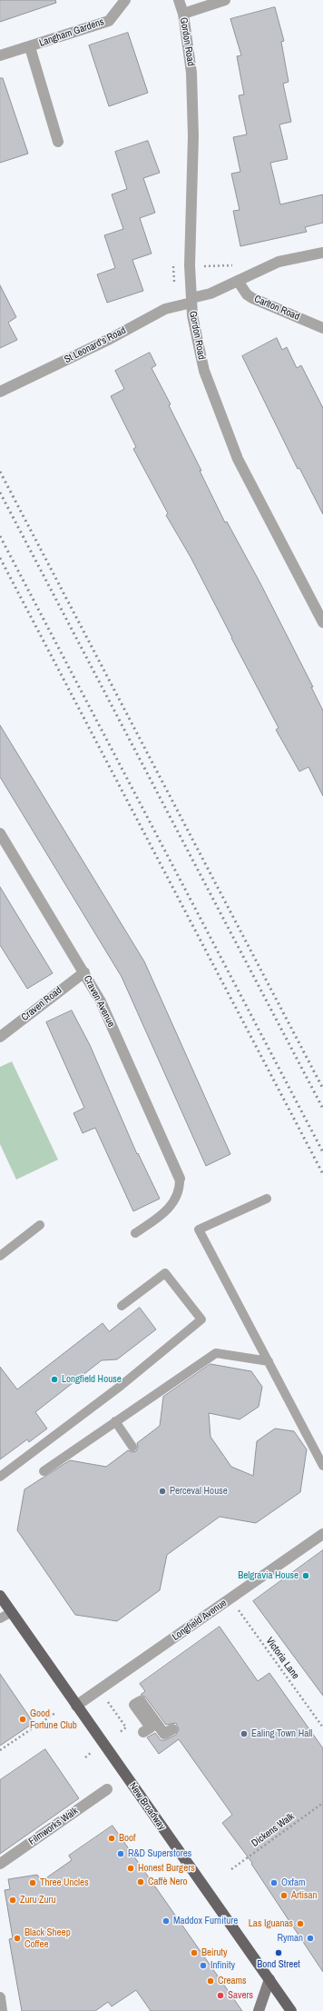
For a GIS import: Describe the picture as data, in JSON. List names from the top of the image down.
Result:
{
  "streets": {
    "main road": ["New Broadway"],
    "street": [
      "Langham Gardens",
      "Gordon Road",
      "Carlton Road",
      "St Leonard's Road",
      "Craven Avenue",
      "Craven Road",
      "Longfield Avenue",
      "Filmworks Walk"
    ],
    "path": ["Victoria Lane", "Dickens Walk"]
  },
  "crossings": [
    ["Gordon Road", "St Leonard's Road"],
    ["Carlton Road", "St Leonard's Road"],
    ["Craven Avenue", "Craven Road"],
    ["Longfield Avenue", "Victoria Lane"],
    ["Longfield Avenue", "New Broadway"]
  ],
  "places": [
    "Longfield House",
    "Perceval House",
    "Belgravia House",
    "Good Fortune Club",
    "Ealing Town Hall",
    "Boof",
    "R&D Superstores",
    "Honest Burgers",
    "Caffè Nero",
    "Three Uncles",
    "Oxfam",
    "Artisan",
    "Zuru Zuru",
    "Maddox Furniture",
    "Las Iguanas",
    "Black Sheep Coffee",
    "Ryman",
    "Beiruty",
    "Bond Street",
    "Infinity",
    "Creams",
    "Savers"
  ]
}
